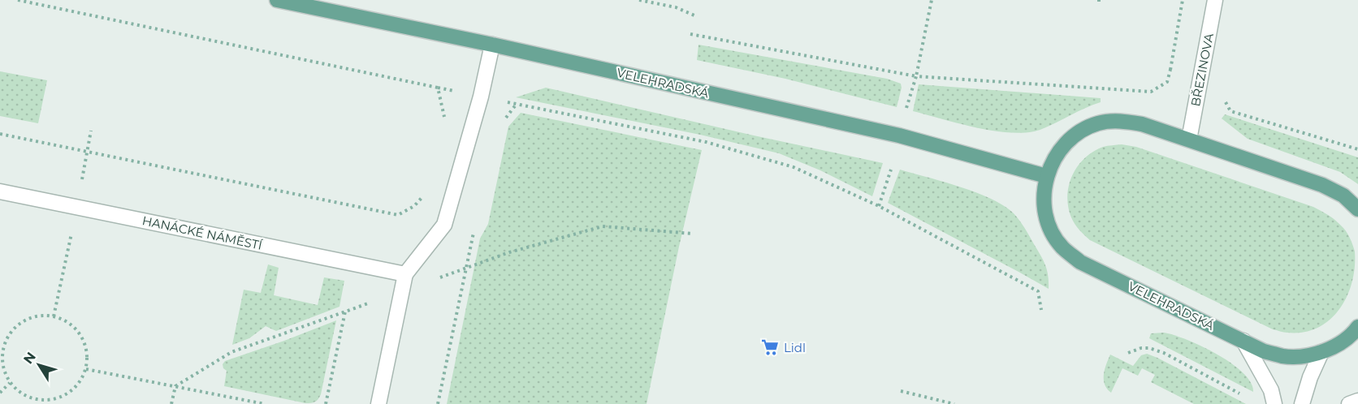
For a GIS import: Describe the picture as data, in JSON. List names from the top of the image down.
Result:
{
  "streets": {
    "main road": ["VELEHRADSKÁ"],
    "street": ["BŘEZINOVA", "HANÁCKÉ NÁMĚSTÍ"]
  },
  "crossings": [
    ["BŘEZINOVA", "VELEHRADSKÁ"]
  ],
  "places": {
    "supermarket": ["Lidl"]
  },
  "north": "top left"
}
